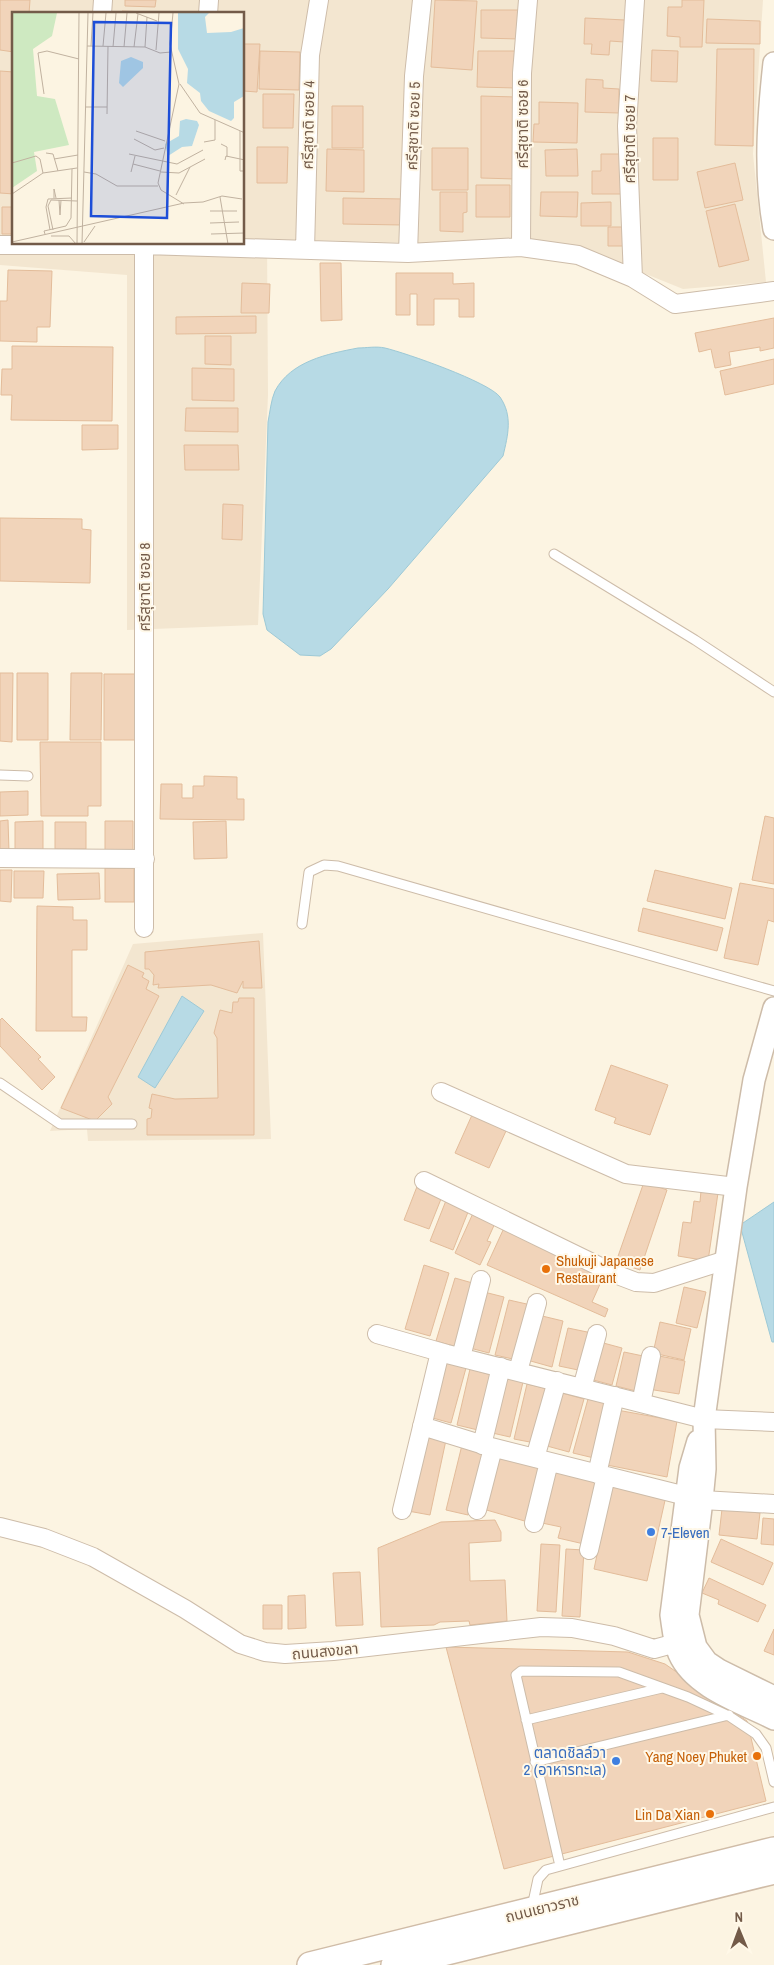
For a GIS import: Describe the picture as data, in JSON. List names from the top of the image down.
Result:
{
  "streets": {
    "main road": ["ถนนเยาวราช"],
    "street": [
      "ศรีสุชาติ ซอย 6",
      "ศรีสุชาติ ซอย 4",
      "ศรีสุชาติ ซอย 5",
      "ศรีสุชาติ ซอย 7",
      "ศรีสุชาติ ซอย 8",
      "ถนนสงขลา"
    ]
  },
  "places": [
    "Shukuji Japanese Restaurant",
    "7-Eleven",
    "Yang Noey Phuket",
    "ตลาดชิลล์วา 2 (อาหารทะเล)",
    "Lin Da Xian"
  ],
  "north": "top"
}
